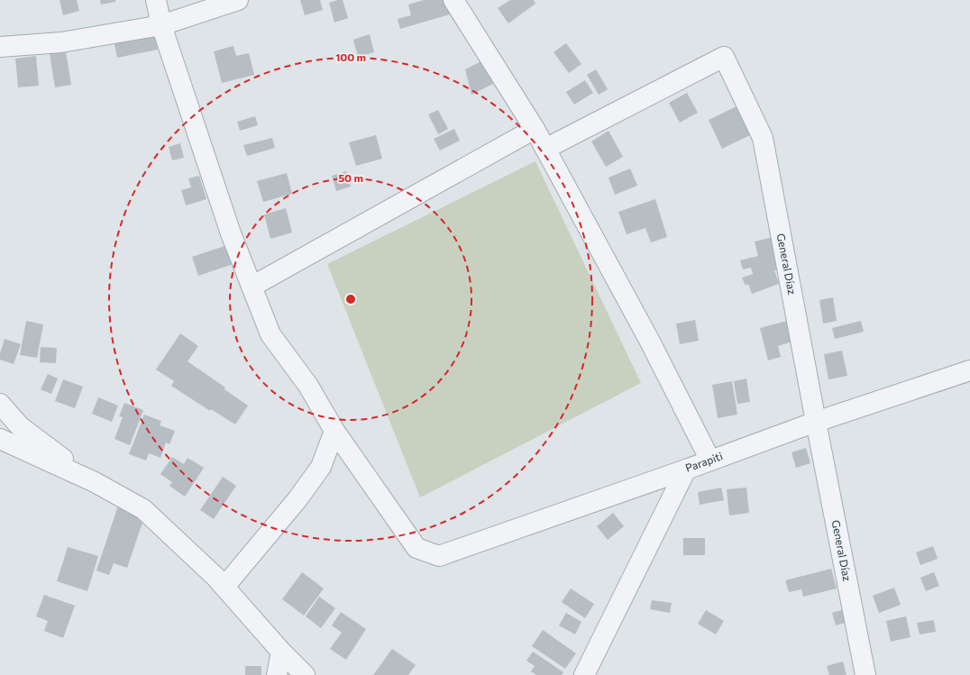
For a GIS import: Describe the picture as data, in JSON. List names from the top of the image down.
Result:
{
  "streets": {
    "street": ["General Díaz", "Parapiti"]
  },
  "crossings": [
    ["General Díaz", "Parapiti"]
  ],
  "rings": ["100 m", "50 m"]
}
